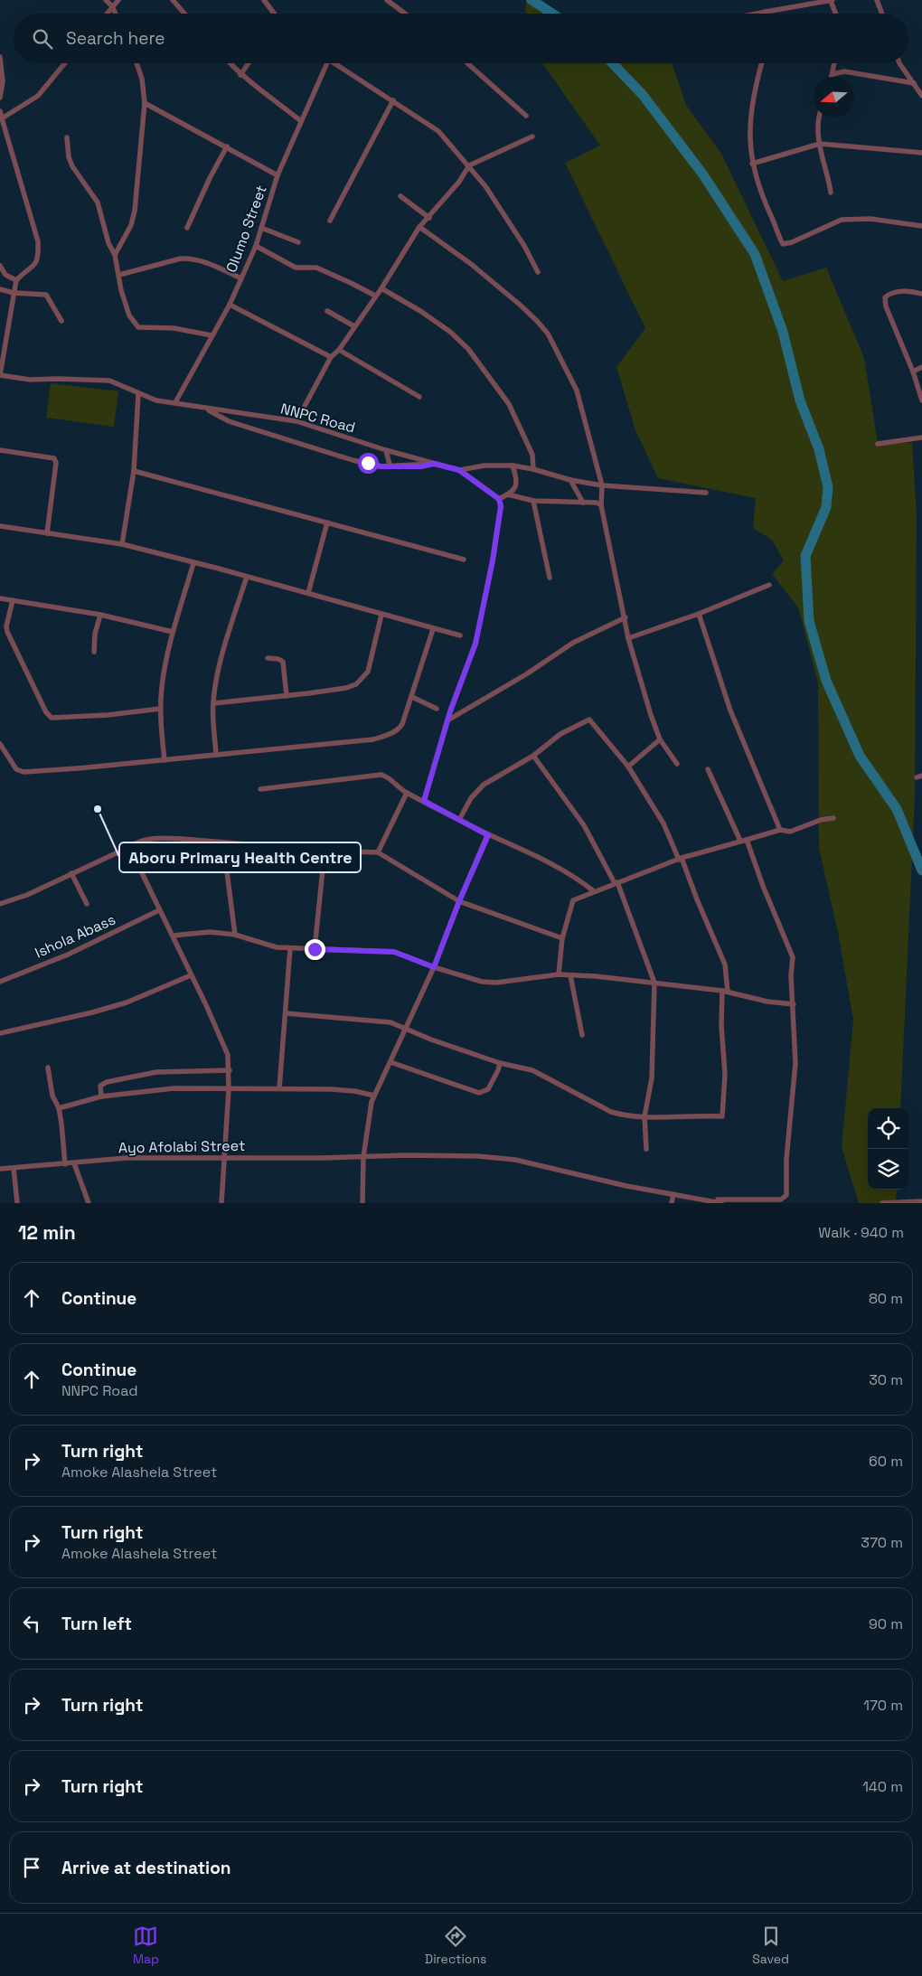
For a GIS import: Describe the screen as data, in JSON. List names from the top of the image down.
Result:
{
  "streets": {
    "street": [
      "Olumo Street",
      "NNPC Road",
      "Ishola Abass",
      "Ayo Afolabi Street"
    ]
  },
  "crossings": [
    ["Olumo Street", "NNPC Road"]
  ],
  "places": ["Aboru Primary Health Centre"],
  "north": "left",
  "page": {
    "search": "Search here",
    "heading": ["12 min", "Walk · 940 m"],
    "list": [
      ["Continue", "80 m"],
      ["Continue", "NNPC Road", "30 m"],
      ["Turn right", "Amoke Alashela Street", "60 m"],
      ["Turn right", "Amoke Alashela Street", "370 m"],
      ["Turn left", "90 m"],
      ["Turn right", "170 m"],
      ["Turn right", "140 m"],
      "Arrive at destination"
    ],
    "nav": ["Map", "Directions", "Saved"]
  }
}
